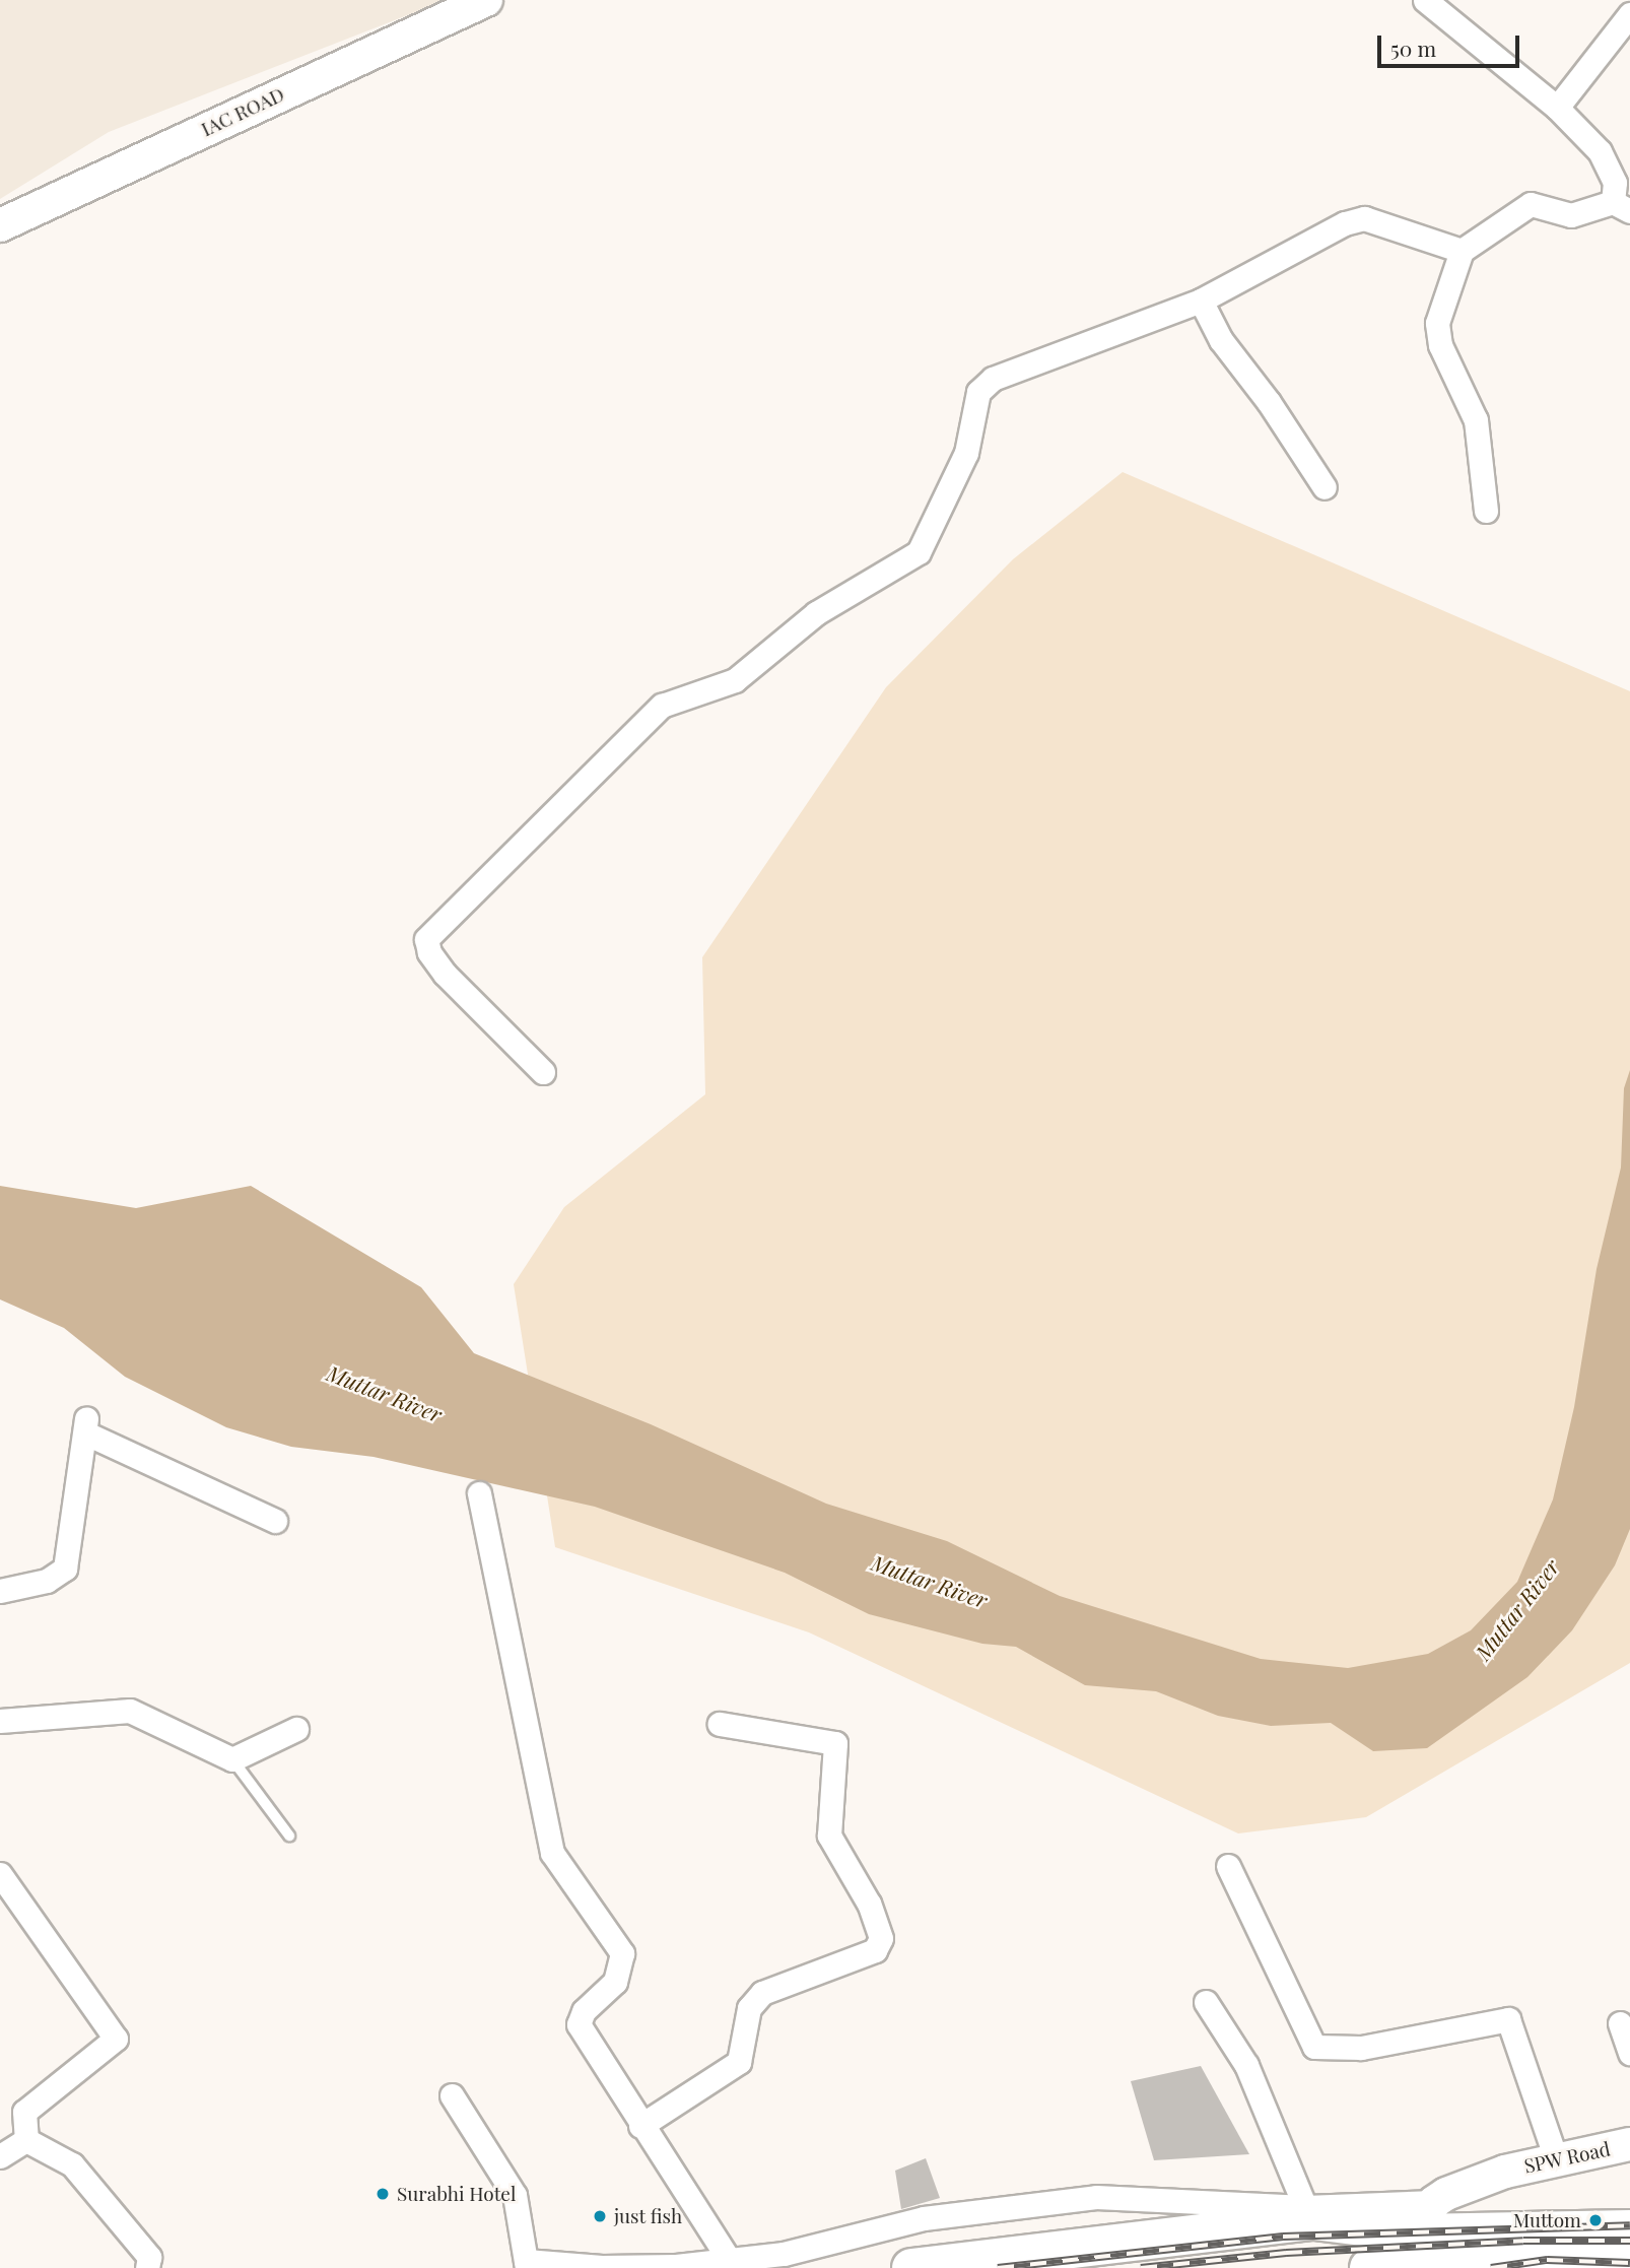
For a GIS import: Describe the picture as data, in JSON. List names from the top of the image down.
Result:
{
  "streets": {
    "main road": ["IAC ROAD", "SPW Road"]
  },
  "water": ["Muttar River"],
  "places": ["Surabhi Hotel", "just fish", "Muttom"],
  "scale_bar": "50 m"
}
